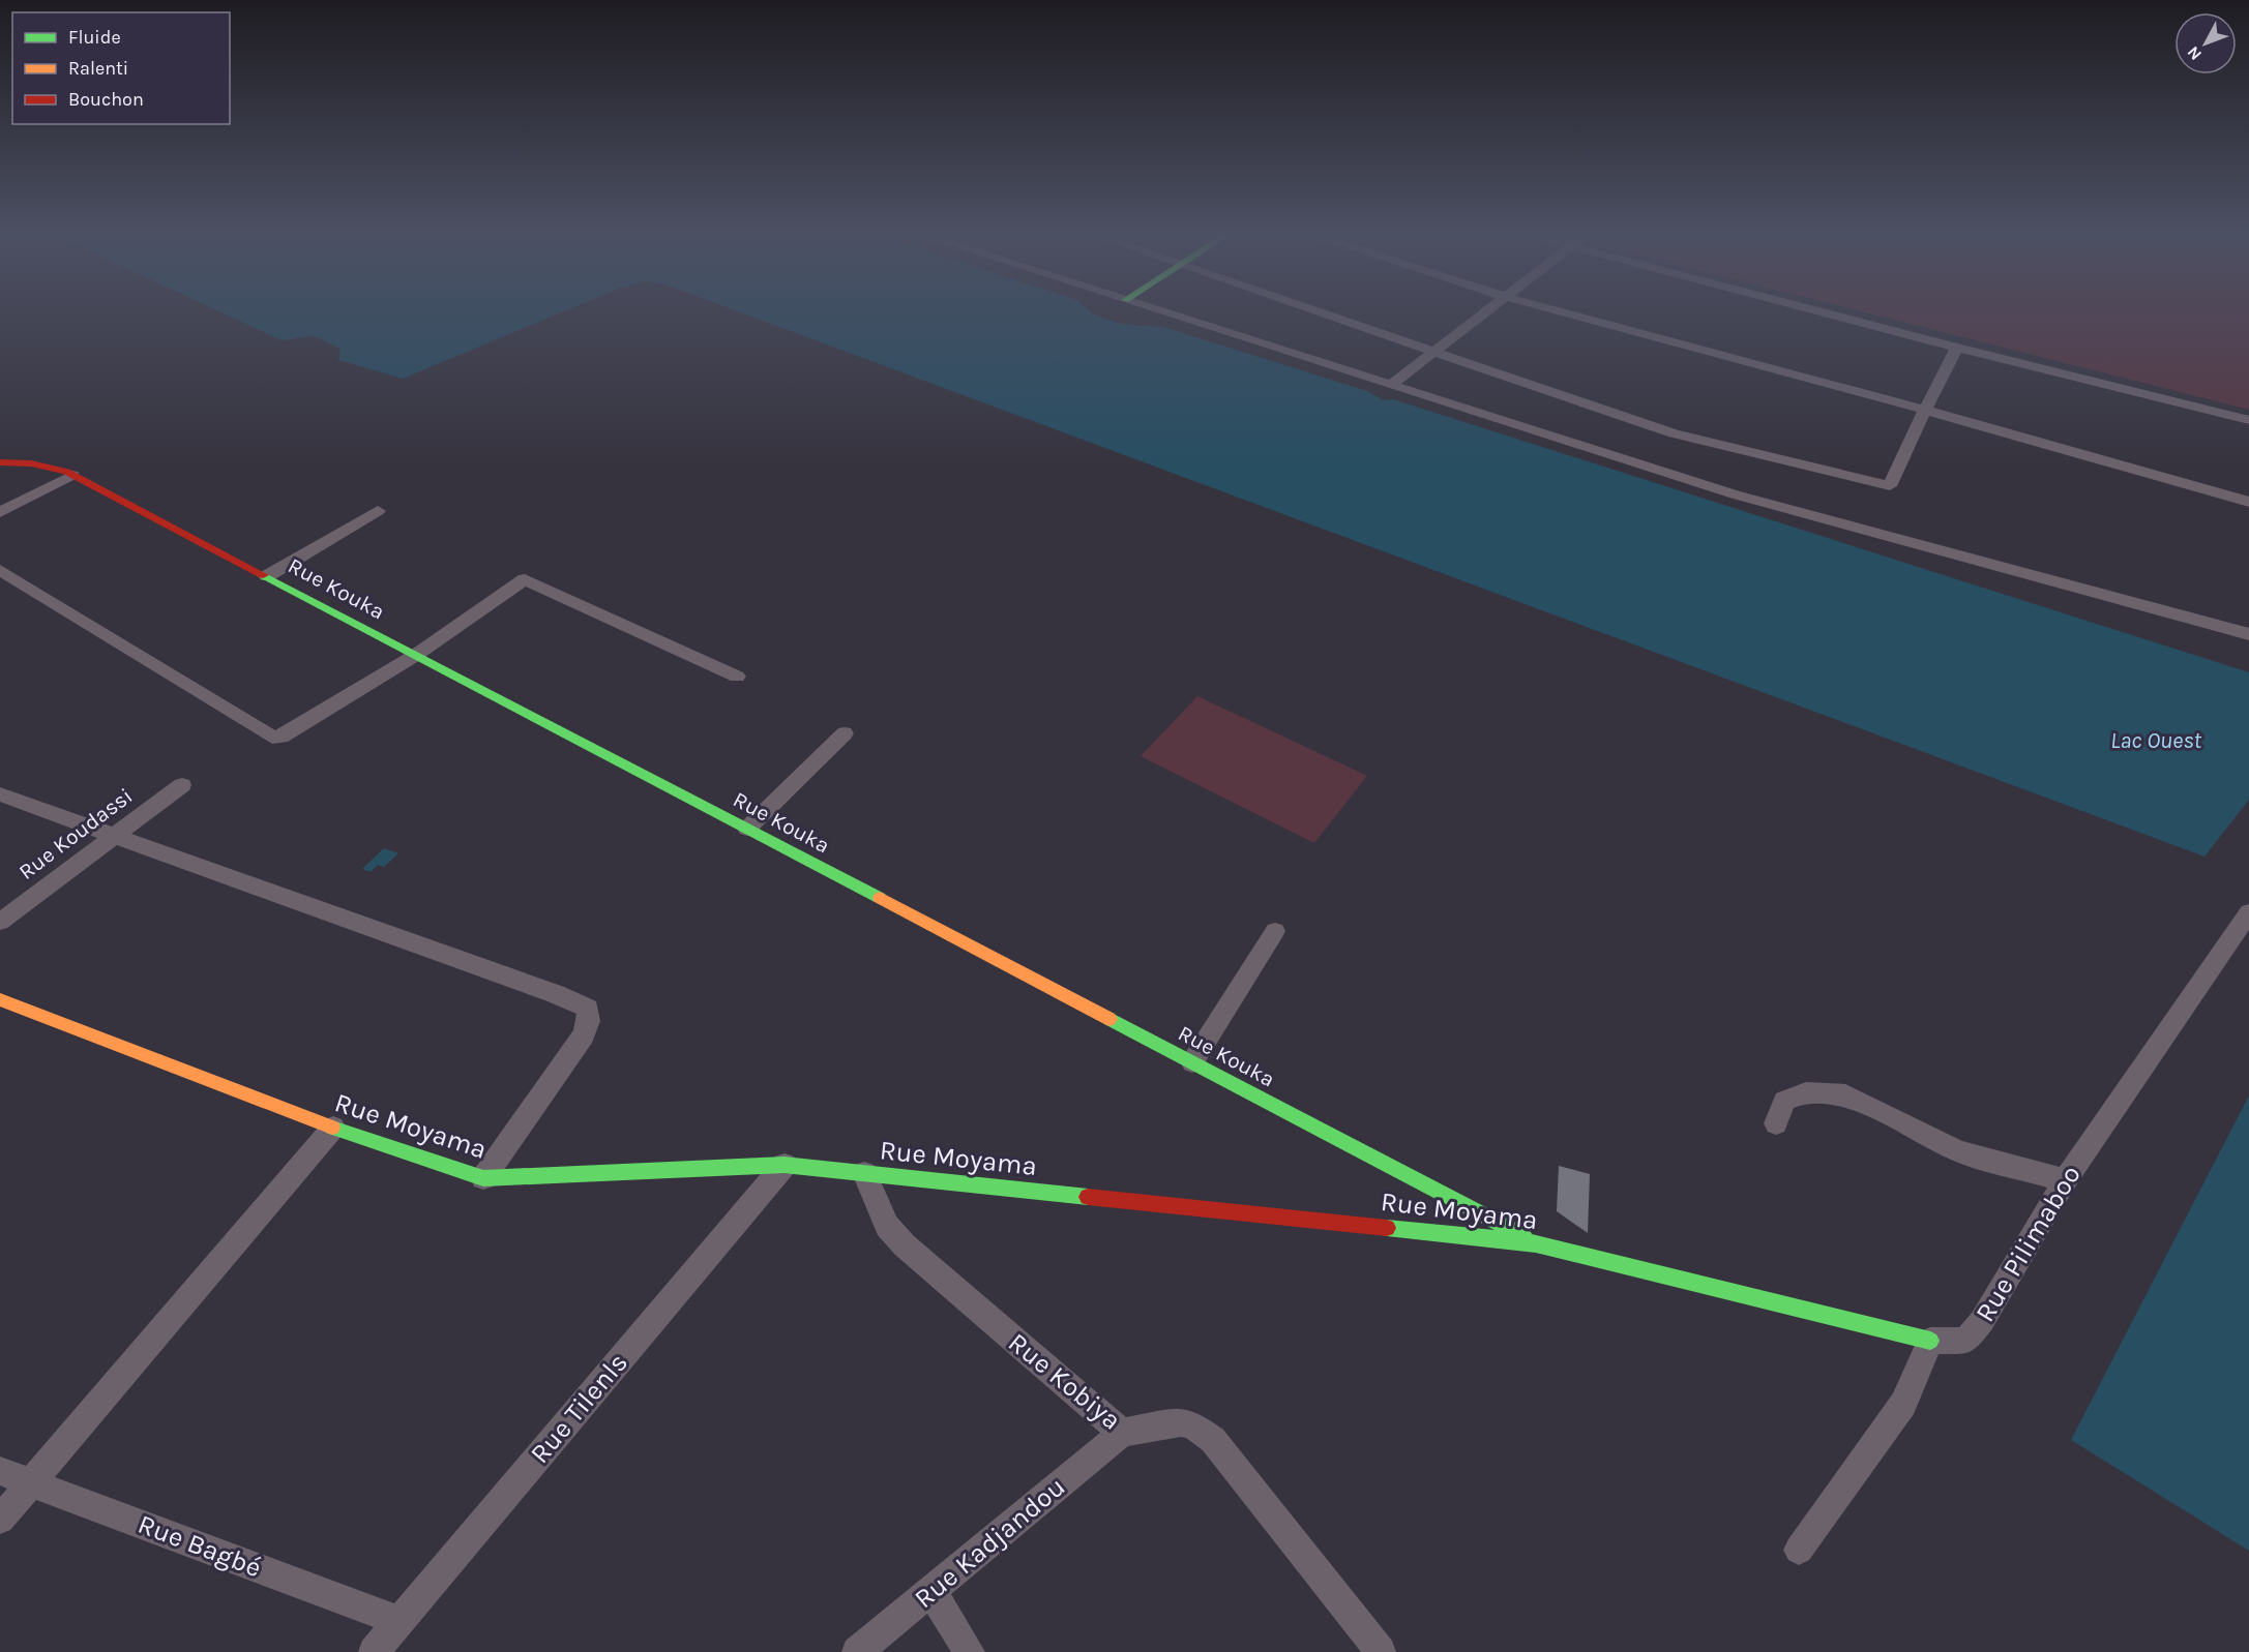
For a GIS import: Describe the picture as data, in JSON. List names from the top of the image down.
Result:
{
  "streets": {
    "street": [
      "Rue Kouka",
      "Rue Koudassi",
      "Rue Moyama",
      "Rue Pilimaboo",
      "Rue Kobiya",
      "Rue Tilenls",
      "Rue Kadjandou",
      "Rue Bagbé"
    ]
  },
  "crossings": [
    ["Rue Kouka", "Rue Moyama"],
    ["Rue Moyama", "Rue Pilimaboo"],
    ["Rue Moyama", "Rue Kobiya"],
    ["Rue Moyama", "Rue Tilenls"],
    ["Rue Kobiya", "Rue Kadjandou"],
    ["Rue Tilenls", "Rue Bagbé"]
  ],
  "water": ["Lac Ouest"],
  "legend": ["Fluide", "Ralenti", "Bouchon"],
  "north": "bottom left"
}
